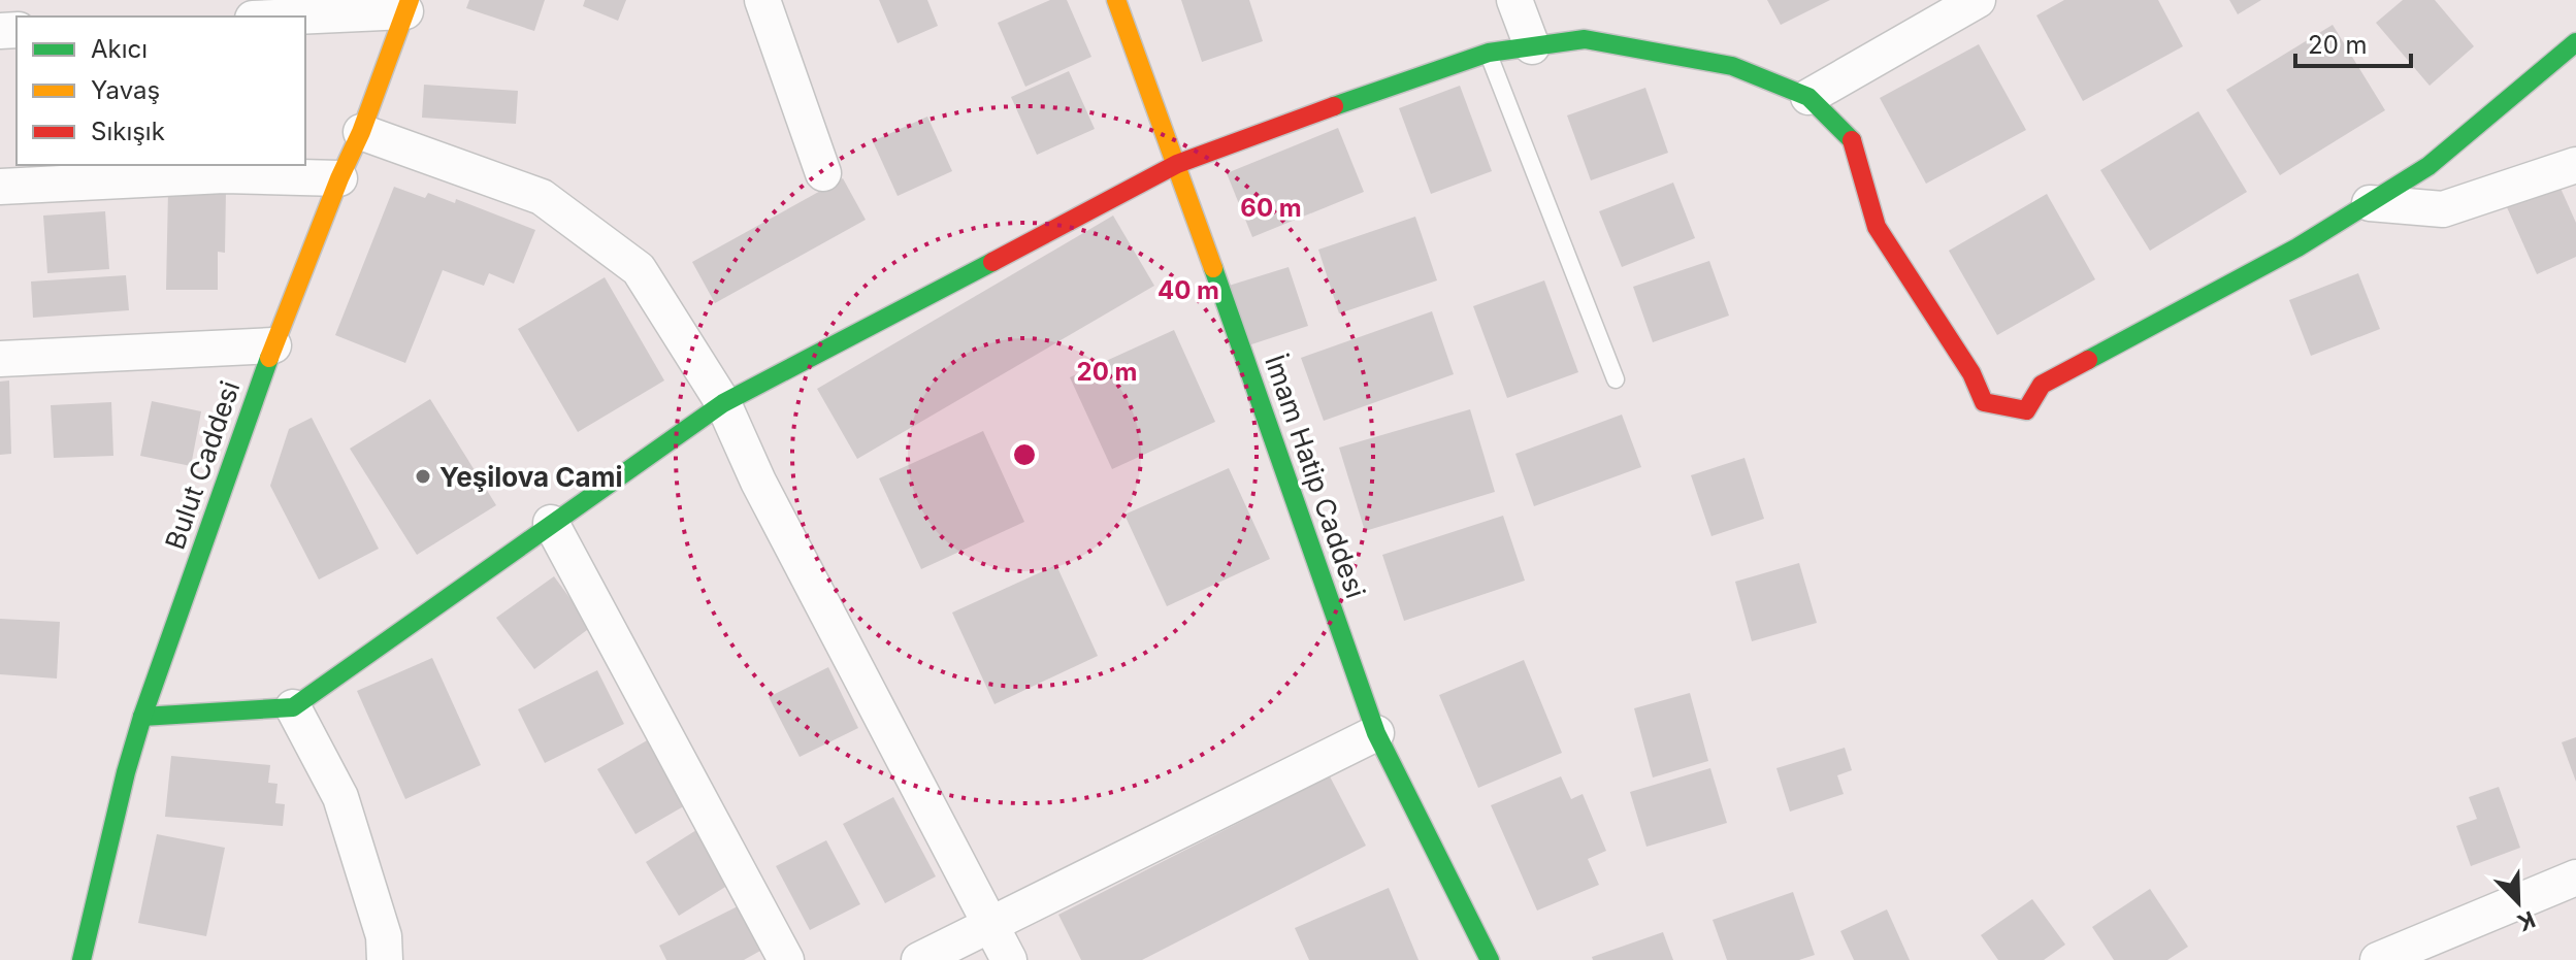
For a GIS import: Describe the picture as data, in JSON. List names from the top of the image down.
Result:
{
  "streets": {
    "street": ["Bulut Caddesi", "İmam Hatip Caddesi"]
  },
  "places": ["Yeşilova Cami"],
  "legend": ["Akıcı", "Yavaş", "Sıkışık"],
  "scale_bar": "20 m",
  "north": "bottom right",
  "rings": ["60 m", "40 m", "20 m"]
}
